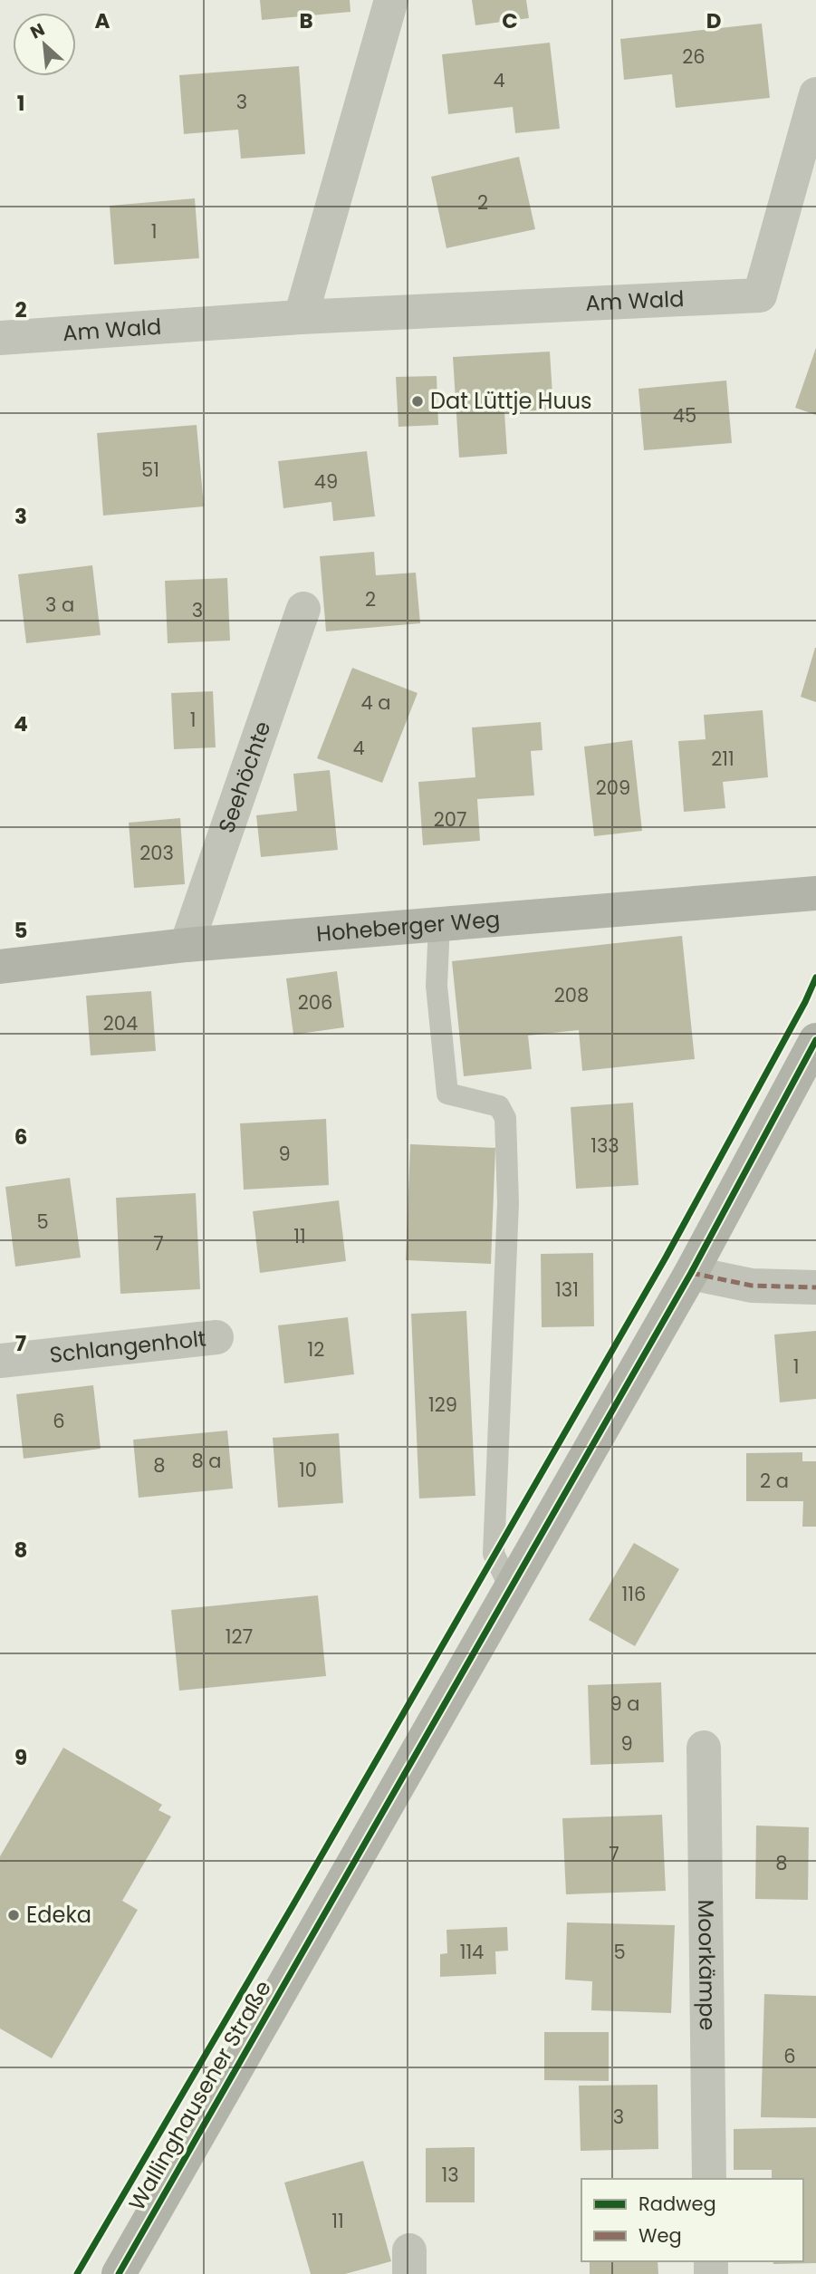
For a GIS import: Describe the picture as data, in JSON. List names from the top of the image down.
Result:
{
  "streets": {
    "street": [
      "Am Wald",
      "Seehöchte",
      "Hoheberger Weg",
      "Schlangenholt",
      "Moorkämpe",
      "Wallinghausener Straße"
    ]
  },
  "crossings": [
    ["Seehöchte", "Hoheberger Weg"]
  ],
  "places": ["Dat Lüttje Huus", "Edeka"],
  "house_numbers": [
    "26",
    "4",
    "3",
    "2",
    "1",
    "45",
    "51",
    "49",
    "2",
    "3 a",
    "3",
    "4 a",
    "1",
    "4",
    "211",
    "209",
    "207",
    "203",
    "208",
    "206",
    "204",
    "133",
    "9",
    "5",
    "11",
    "7",
    "131",
    "12",
    "1",
    "129",
    "6",
    "8 a",
    "8",
    "10",
    "2 a",
    "116",
    "127",
    "9 a",
    "9",
    "7",
    "8",
    "114",
    "5",
    "6",
    "3",
    "13",
    "11"
  ],
  "legend": ["Radweg", "Weg"],
  "north": "top left",
  "grid": {
    "columns": [
      "A",
      "B",
      "C",
      "D"
    ],
    "rows": [
      "1",
      "2",
      "3",
      "4",
      "5",
      "6",
      "7",
      "8",
      "9"
    ]
  }
}
